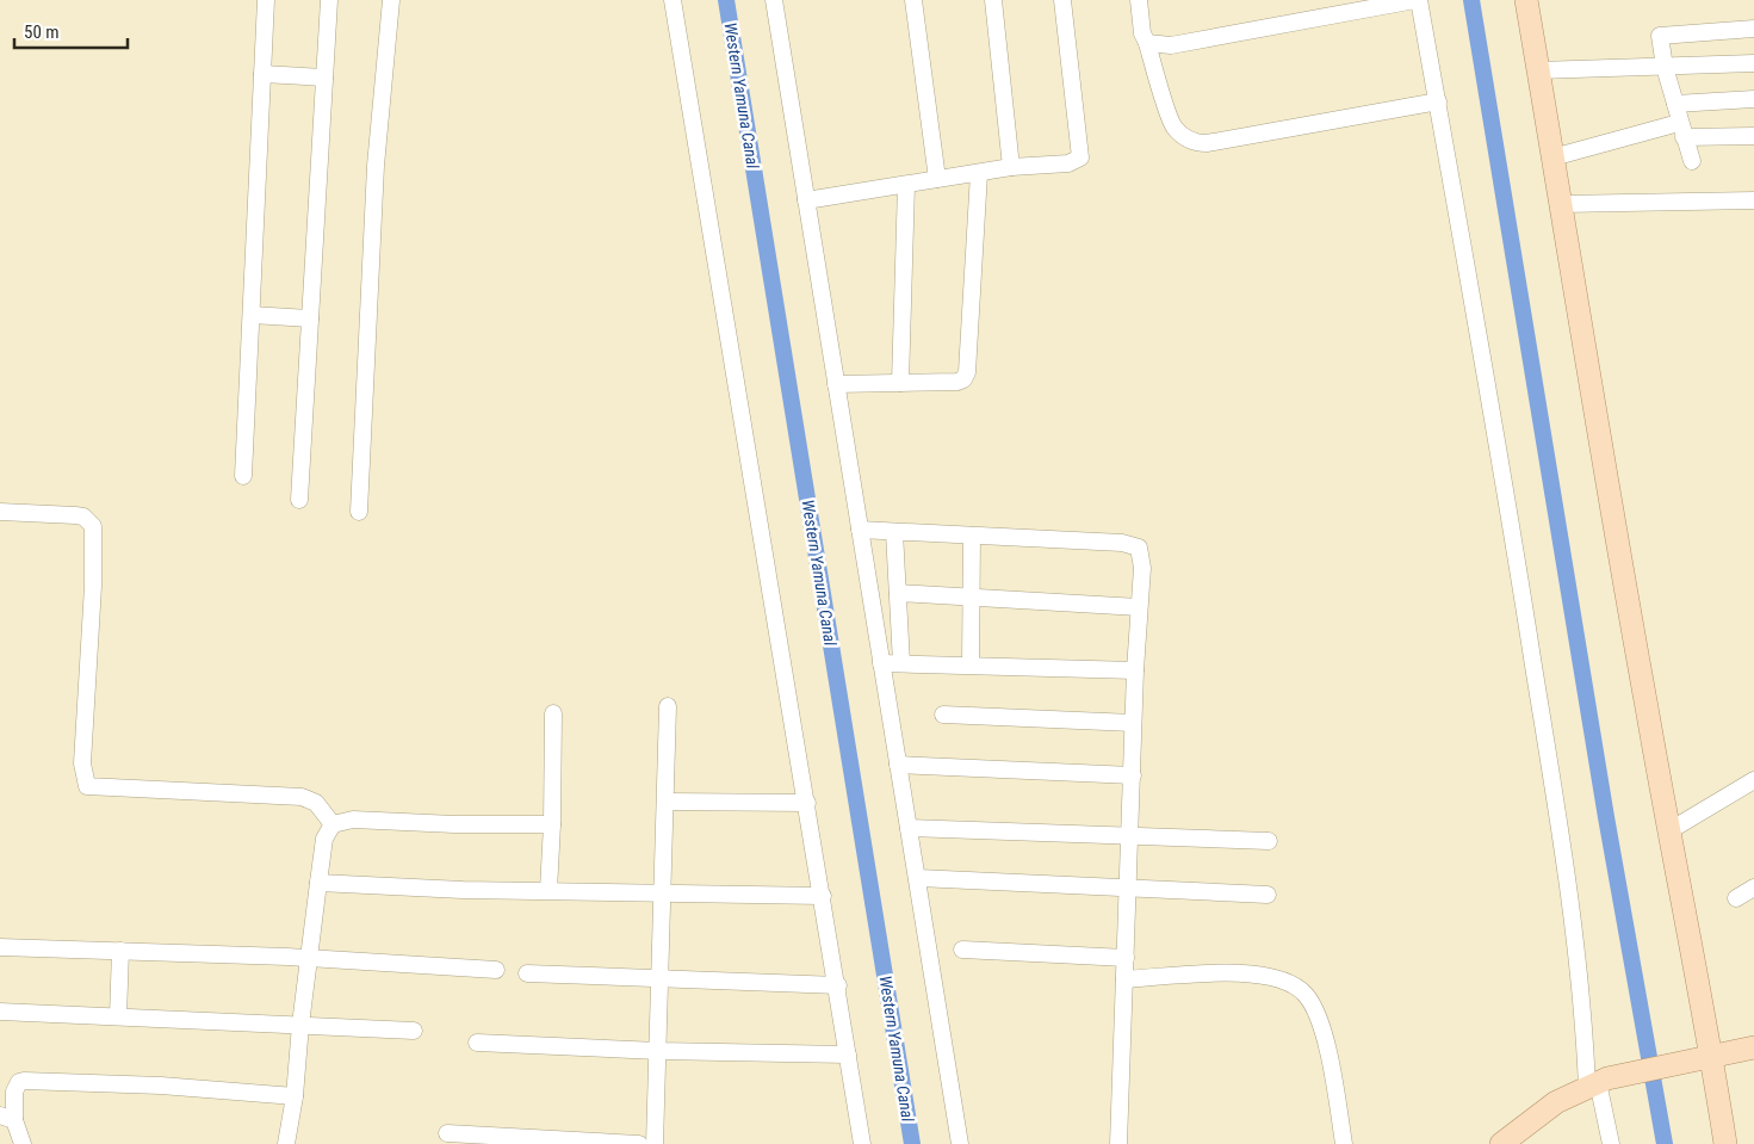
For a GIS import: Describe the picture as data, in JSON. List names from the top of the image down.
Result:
{
  "water": ["Western Yamuna Canal"],
  "scale_bar": "50 m"
}
